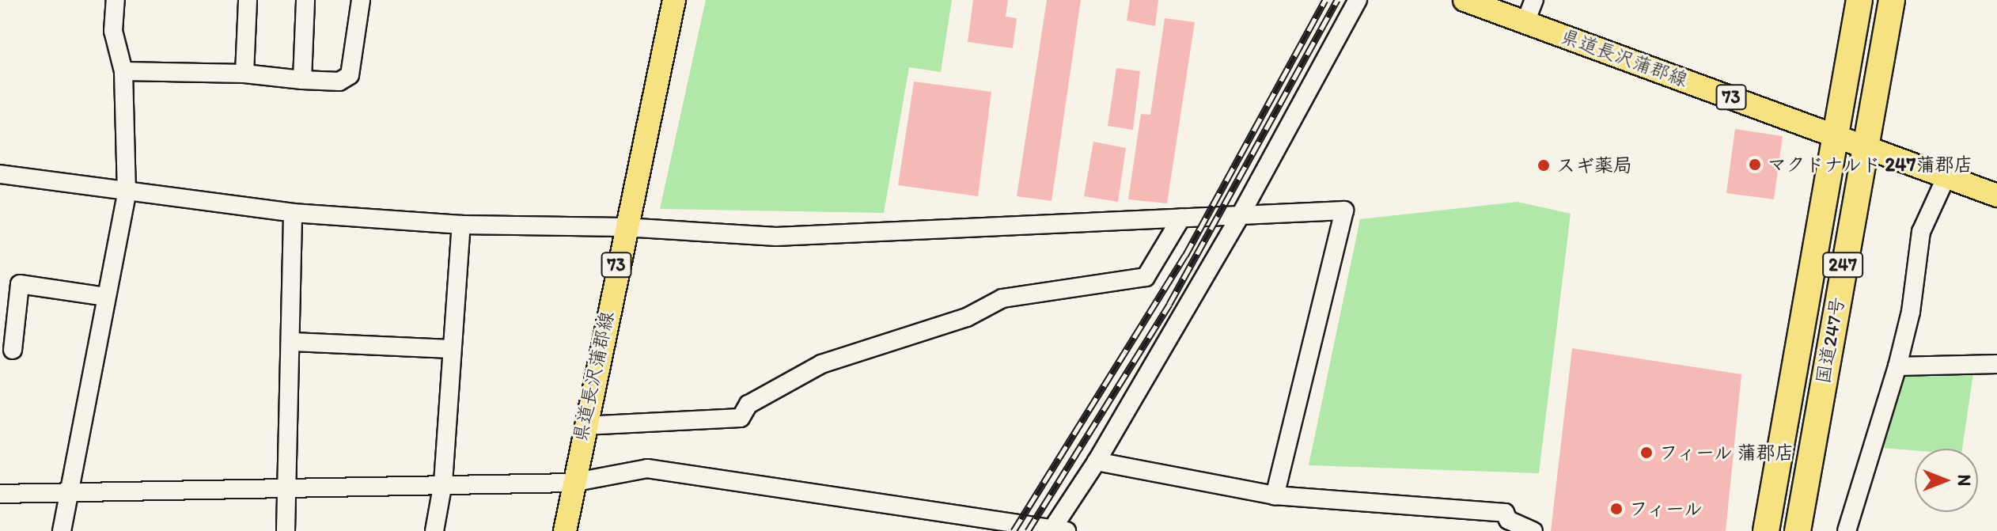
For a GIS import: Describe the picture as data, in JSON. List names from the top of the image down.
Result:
{
  "streets": {
    "highway": ["247", "国道247号"],
    "main road": ["県道長沢蒲郡線", "73"]
  },
  "crossings": [
    ["県道長沢蒲郡線", "国道247号"]
  ],
  "places": [
    "マクドナルド 247蒲郡店",
    "スギ薬局",
    "フィール 蒲郡店",
    "フィール"
  ],
  "north": "right"
}
